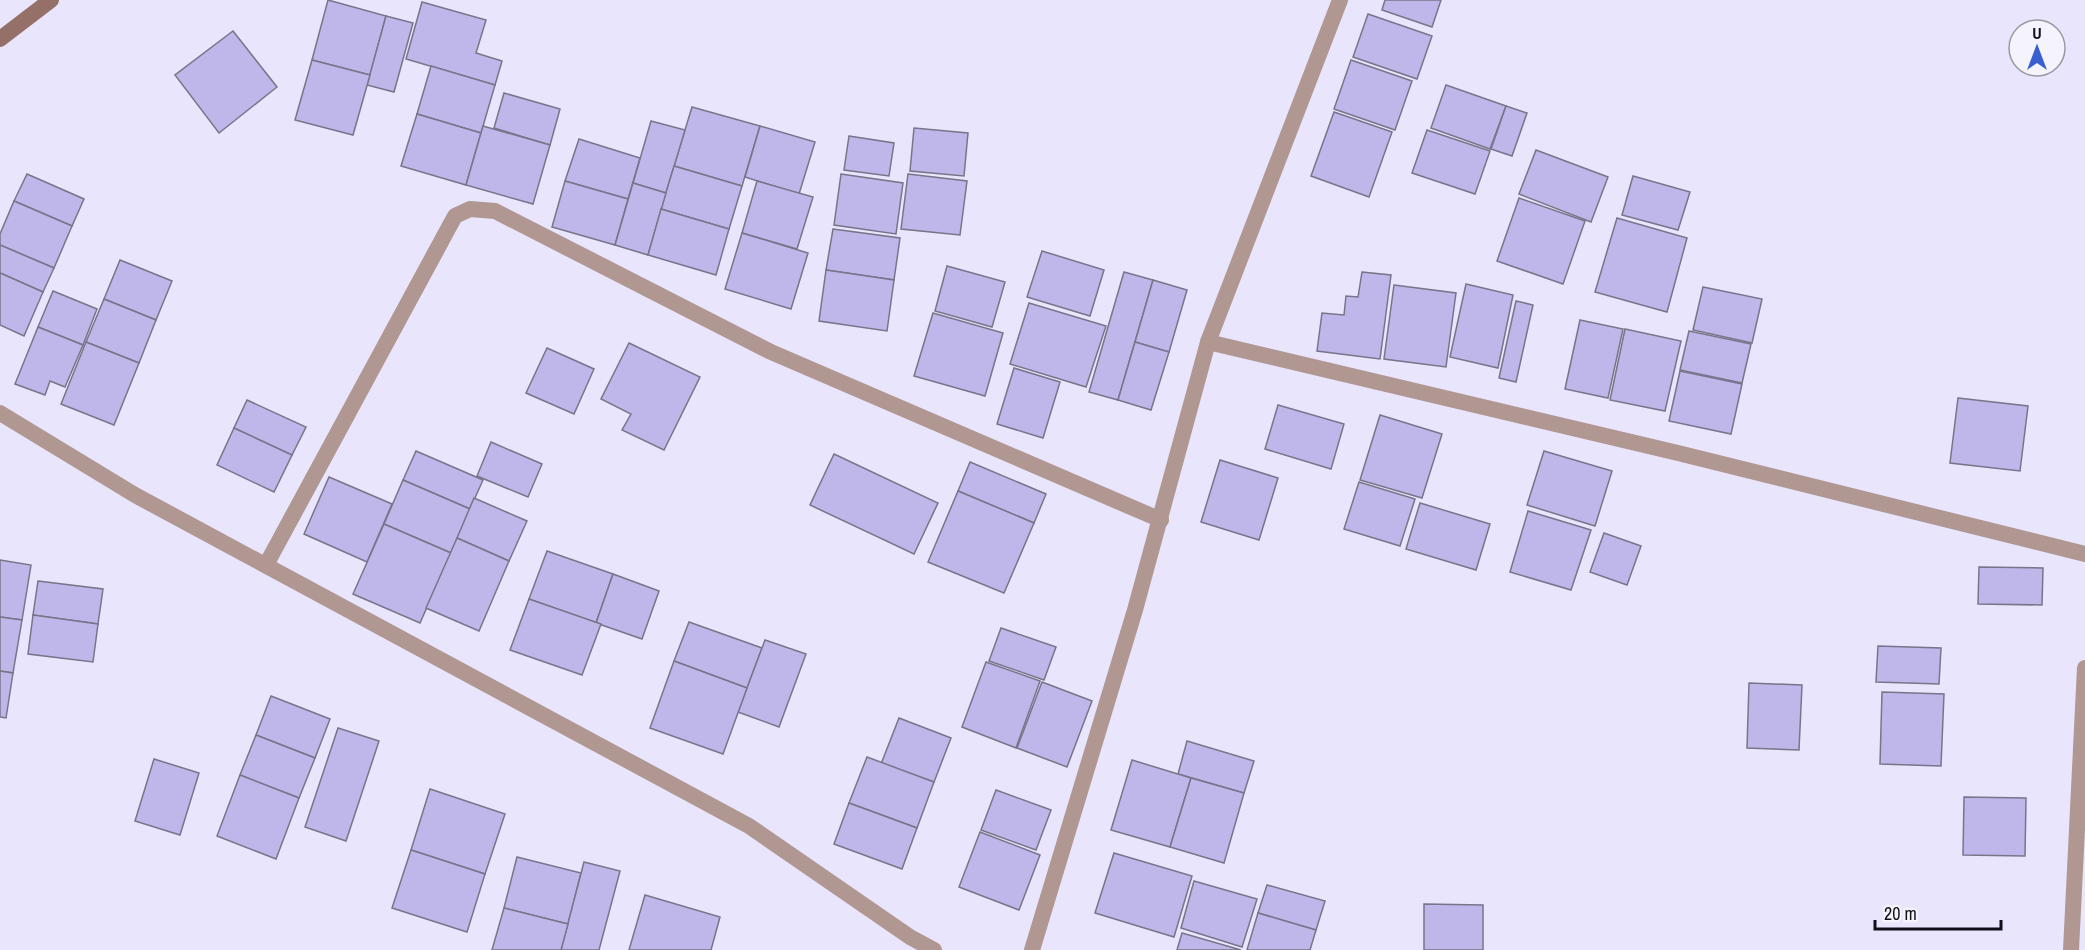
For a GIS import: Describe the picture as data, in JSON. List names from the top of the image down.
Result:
{
  "scale_bar": "20 m",
  "north": "top"
}
